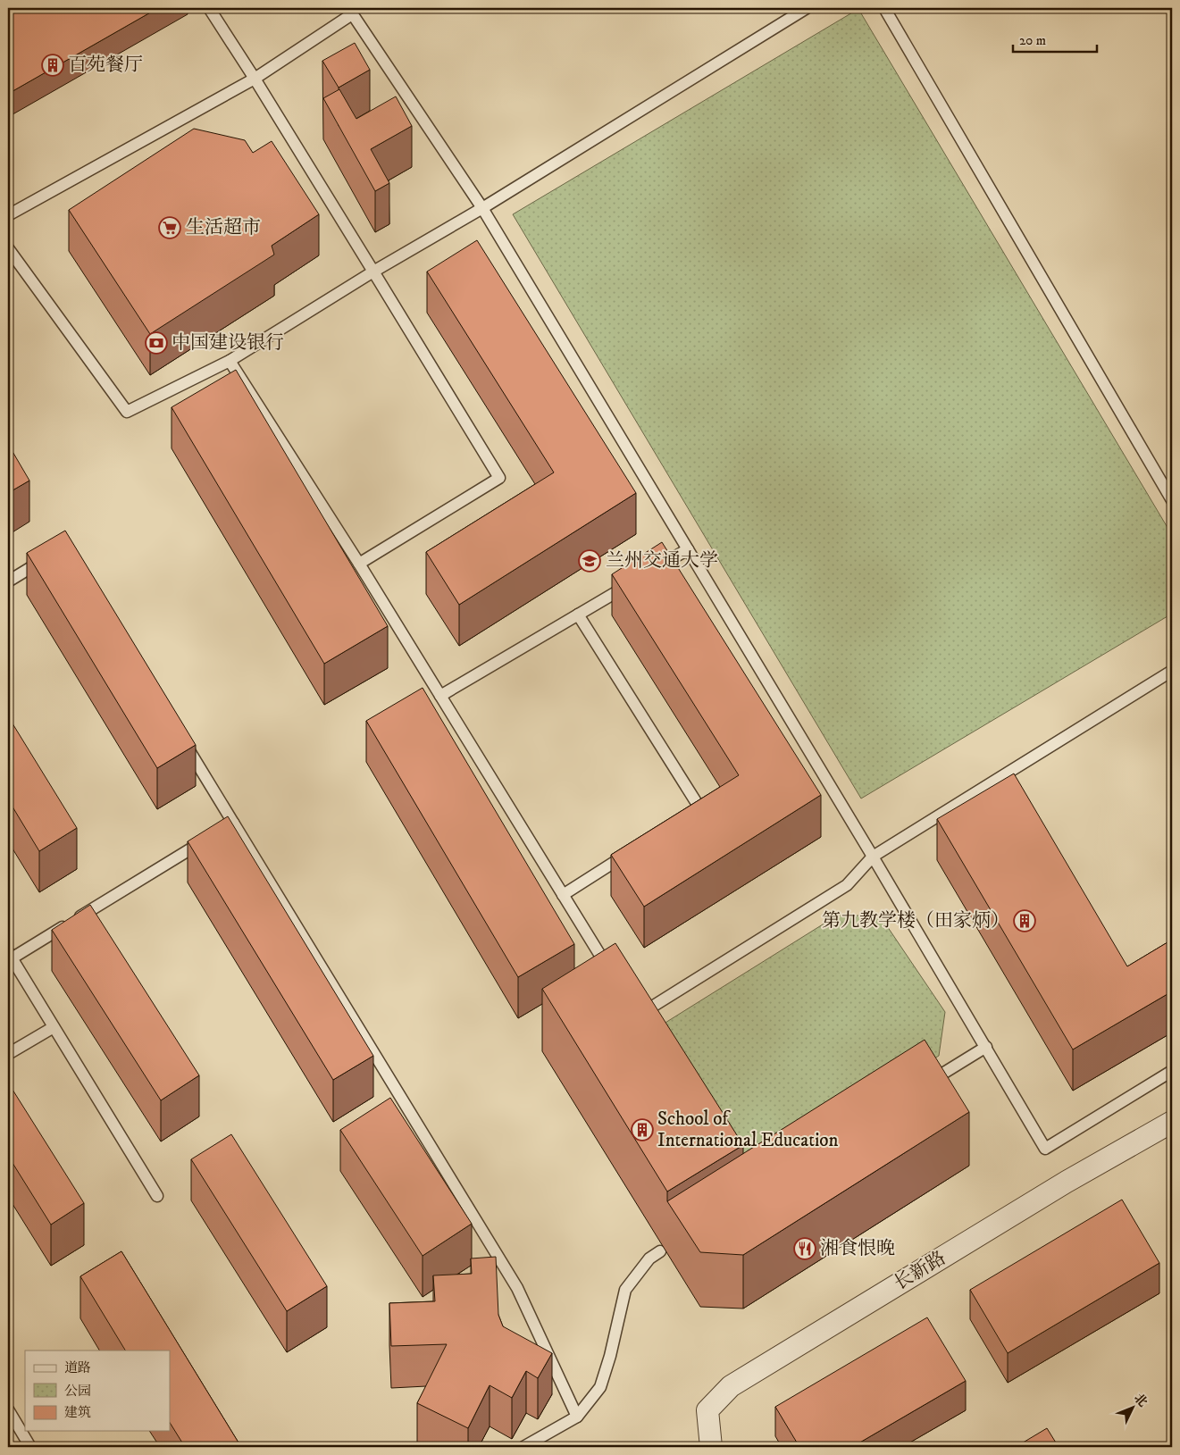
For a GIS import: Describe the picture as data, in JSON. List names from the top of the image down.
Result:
{
  "streets": {
    "street": ["长新路"]
  },
  "places": {
    "building": ["百苑餐厅", "第九教学楼（田家炳）", "School of International Education"],
    "supermarket": ["生活超市"],
    "bank": ["中国建设银行"],
    "school or university": ["兰州交通大学"],
    "restaurant": ["湘食恨晚"]
  },
  "legend": ["道路", "公园", "建筑"],
  "scale_bar": "20 m",
  "north": "top right"
}
